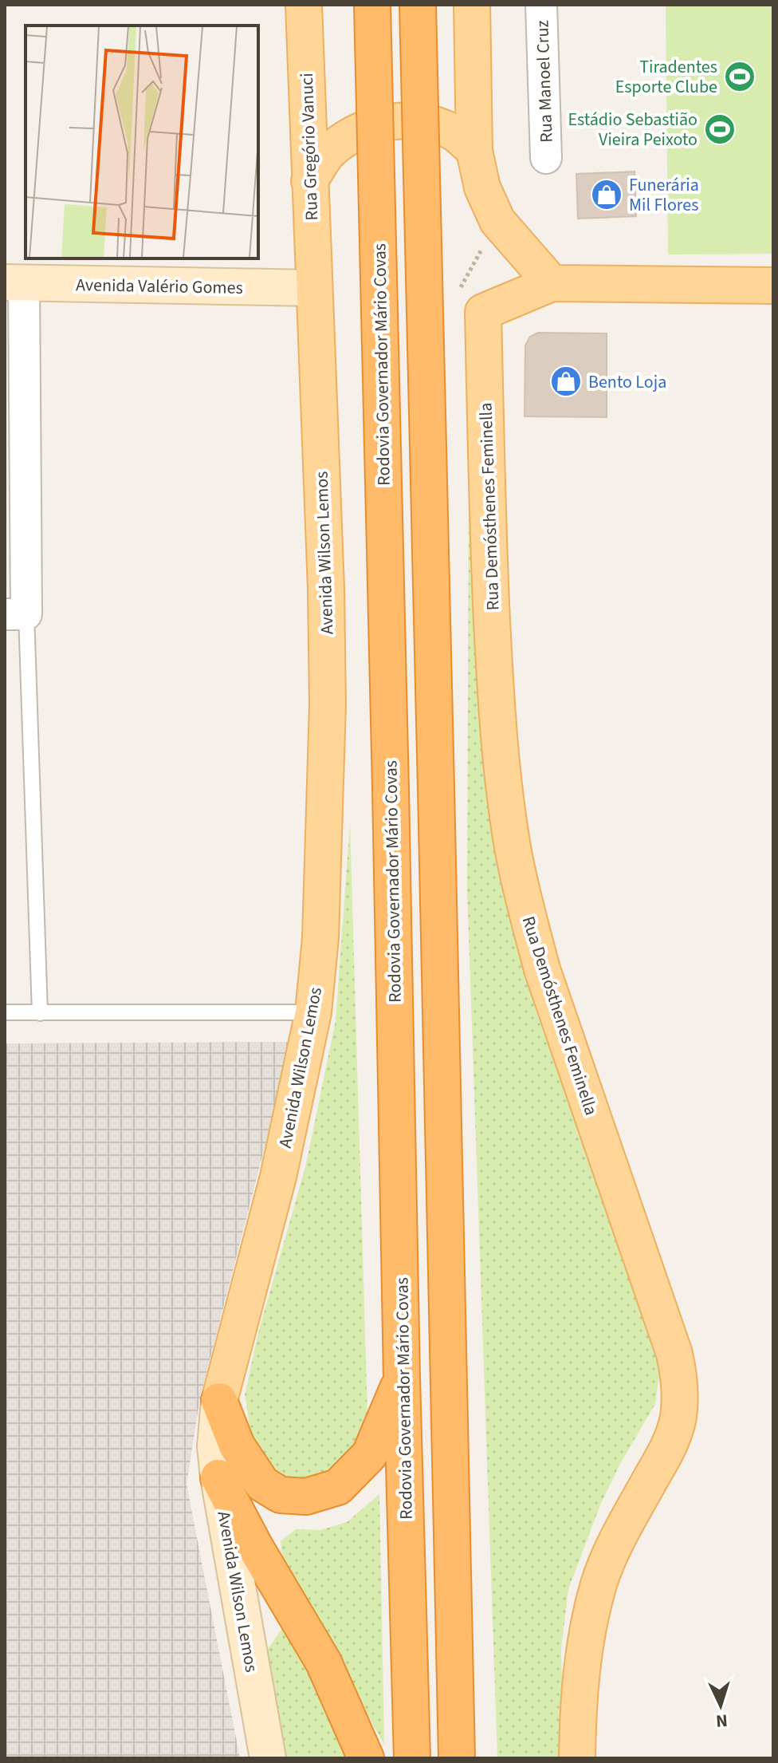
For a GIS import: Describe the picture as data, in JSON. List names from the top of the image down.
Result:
{
  "streets": {
    "highway": ["Rodovia Governador Mário Covas"],
    "main road": [
      "Rua Gregório Vanuci",
      "Avenida Valério Gomes",
      "Rua Demósthenes Feminella",
      "Avenida Wilson Lemos"
    ],
    "street": ["Rua Manoel Cruz"]
  },
  "crossings": [
    ["Rua Gregório Vanuci", "Avenida Valério Gomes"],
    ["Rua Gregório Vanuci", "Avenida Wilson Lemos"],
    ["Avenida Valério Gomes", "Avenida Wilson Lemos"]
  ],
  "places": {
    "sports": ["Tiradentes Esporte Clube", "Estádio Sebastião Vieira Peixoto"],
    "shop": ["Funerária Mil Flores", "Bento Loja"]
  },
  "north": "bottom"
}
